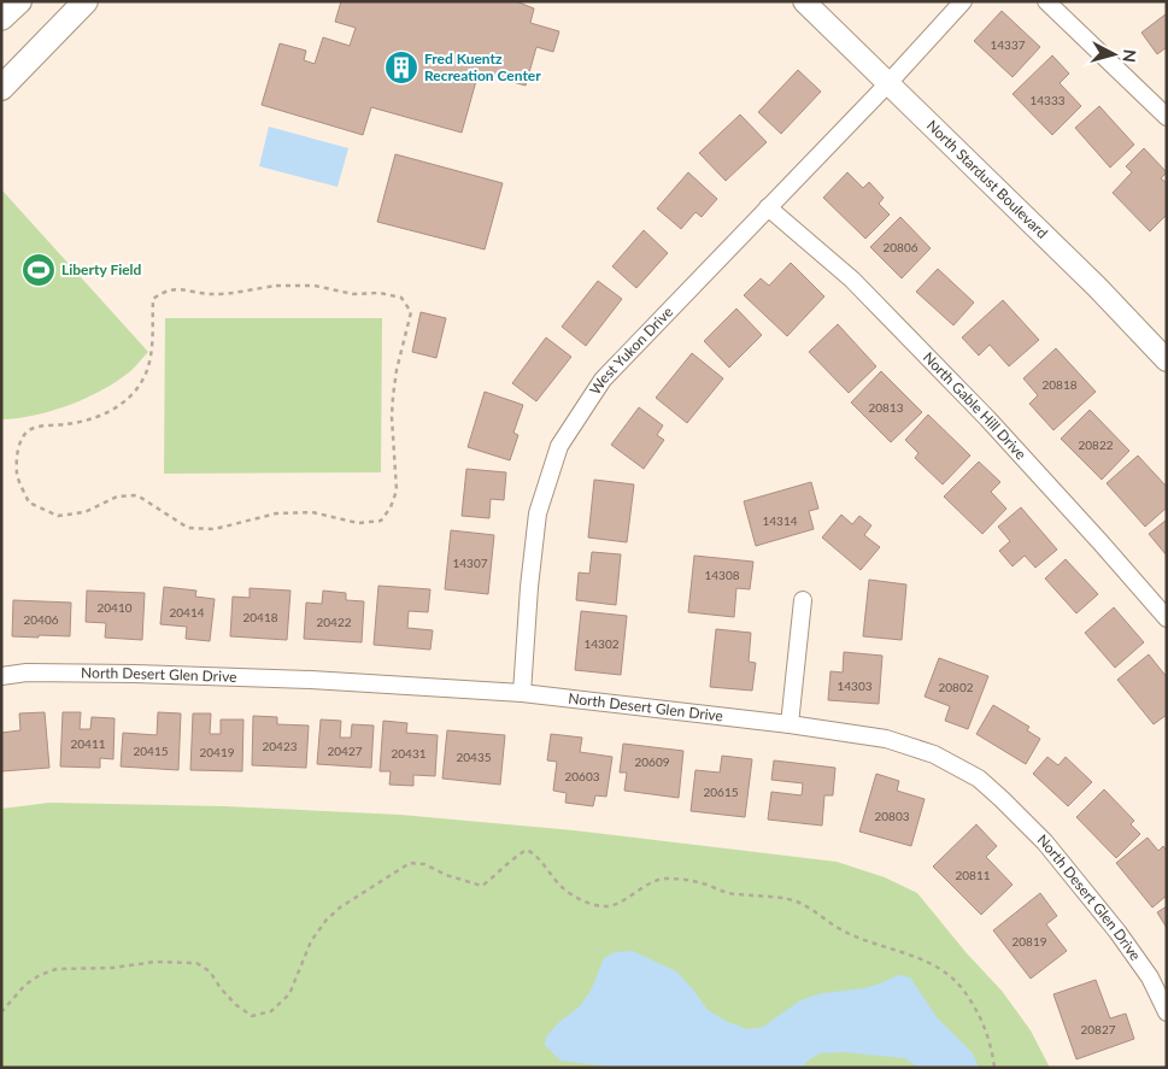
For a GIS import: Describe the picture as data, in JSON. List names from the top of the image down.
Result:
{
  "streets": {
    "street": [
      "North Stardust Boulevard",
      "West Yukon Drive",
      "North Gable Hill Drive",
      "North Desert Glen Drive"
    ]
  },
  "crossings": [
    ["North Stardust Boulevard", "West Yukon Drive"],
    ["West Yukon Drive", "North Gable Hill Drive"],
    ["West Yukon Drive", "North Desert Glen Drive"]
  ],
  "places": {
    "building": ["Fred Kuentz Recreation Center"],
    "sports": ["Liberty Field"]
  },
  "house_numbers": [
    "14337",
    "14333",
    "20806",
    "20818",
    "20813",
    "20822",
    "14314",
    "14307",
    "14308",
    "20410",
    "20414",
    "20418",
    "20406",
    "20422",
    "14302",
    "14303",
    "20802",
    "20411",
    "20423",
    "20415",
    "20427",
    "20419",
    "20431",
    "20435",
    "20609",
    "20603",
    "20615",
    "20803",
    "20811",
    "20819",
    "20827"
  ],
  "north": "right"
}
